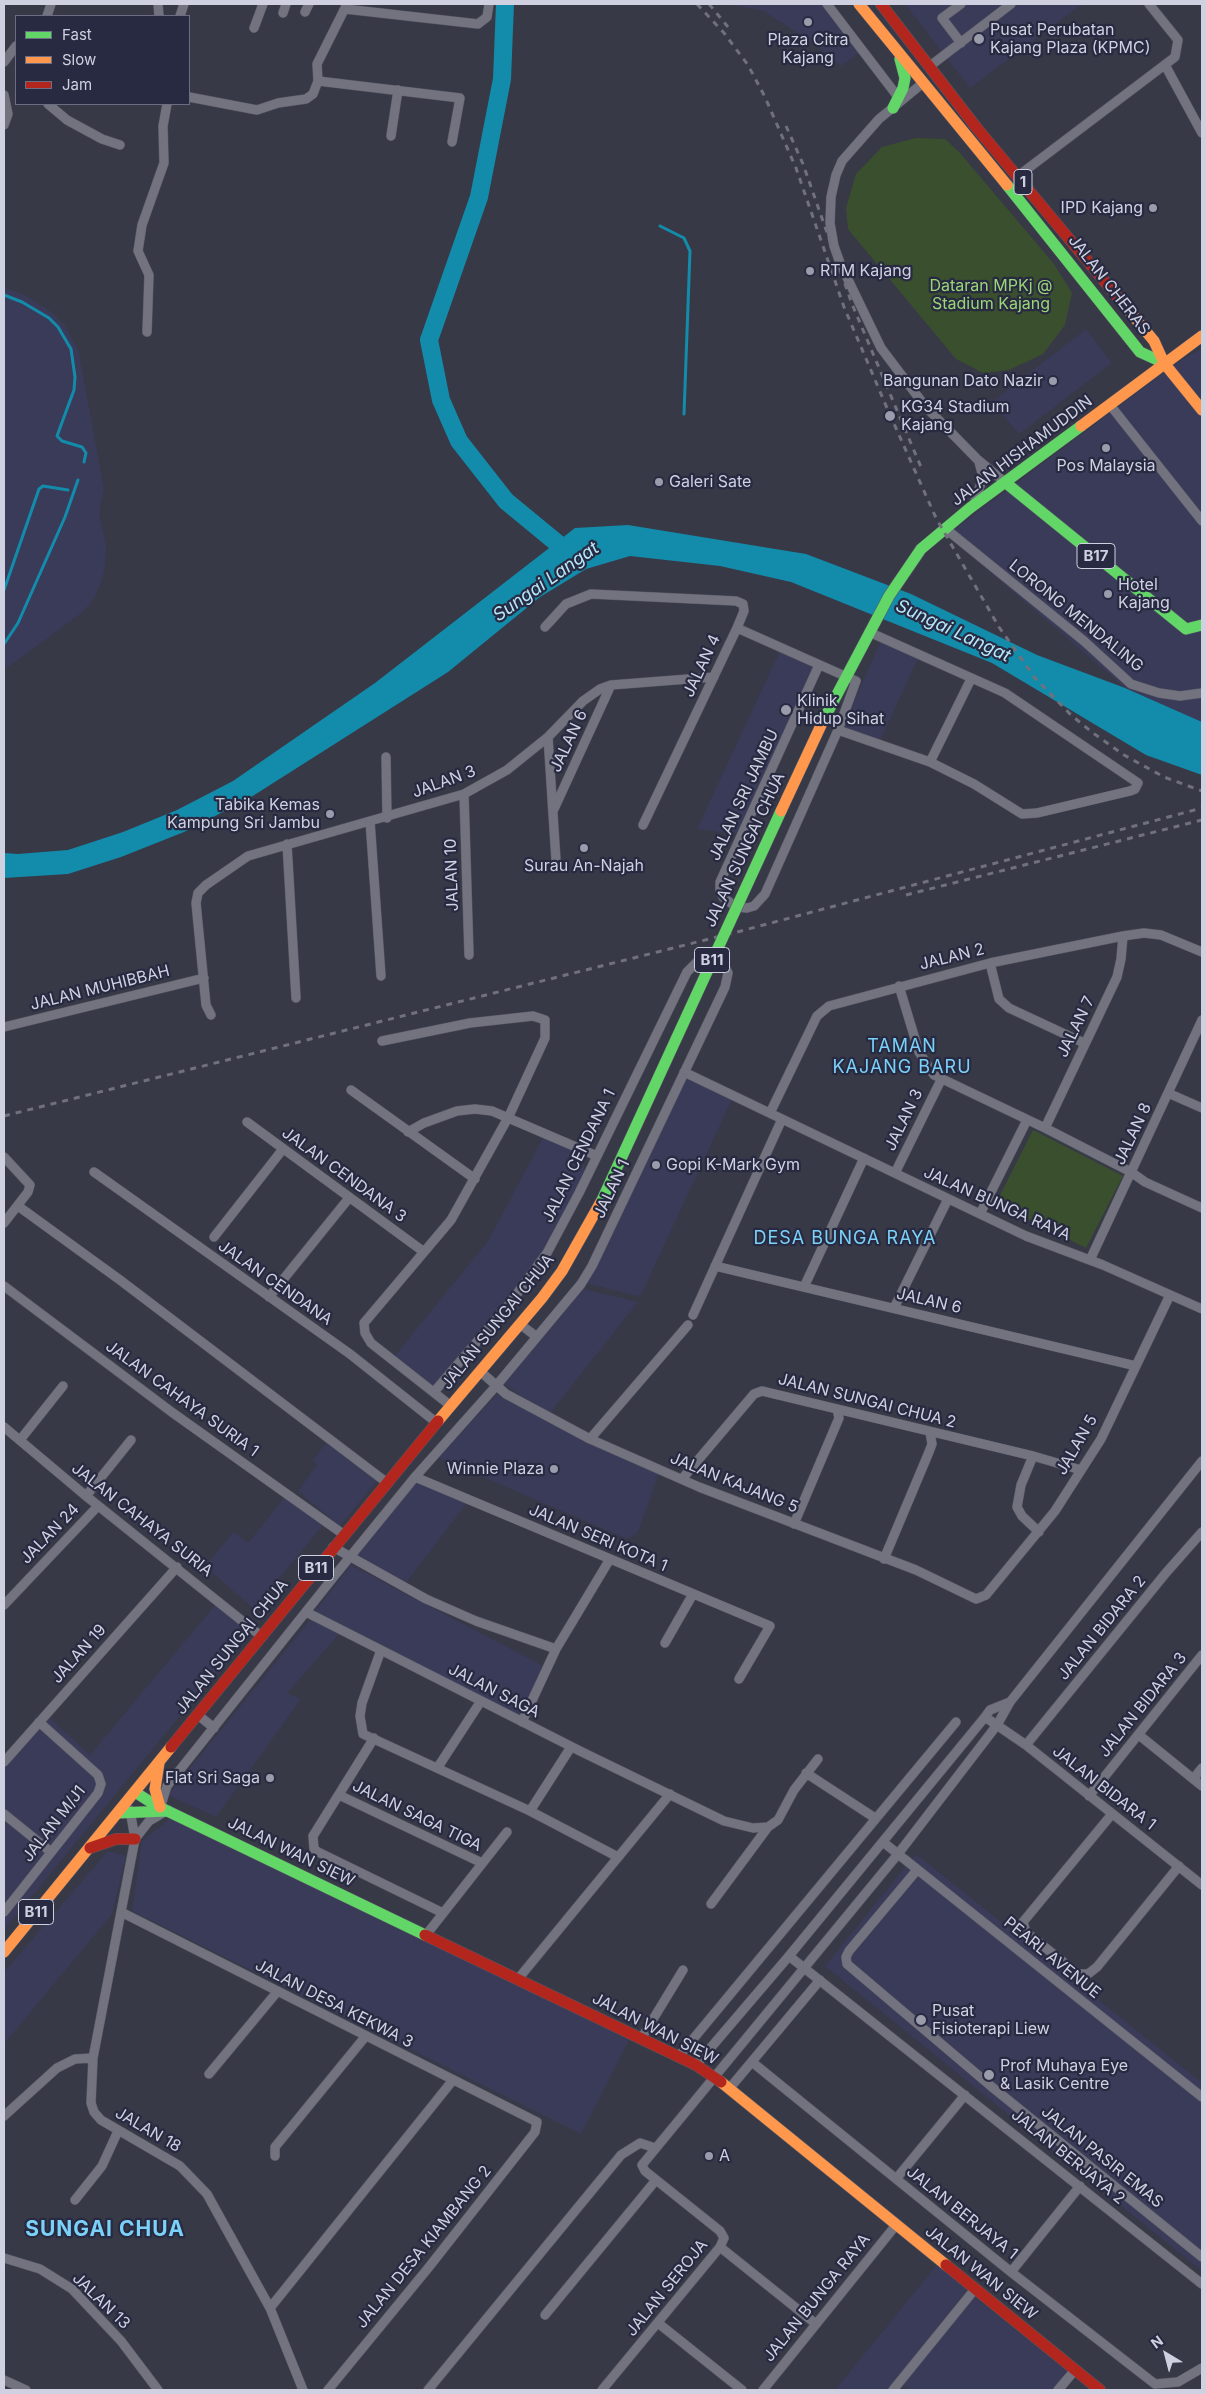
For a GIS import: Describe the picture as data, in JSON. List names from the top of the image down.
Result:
{
  "streets": {
    "main road": [
      "1",
      "JALAN CHERAS",
      "JALAN HISHAMUDDIN",
      "B17",
      "JALAN SUNGAI CHUA",
      "B11",
      "JALAN WAN SIEW"
    ],
    "street": [
      "LORONG MENDALING",
      "JALAN 4",
      "JALAN 6",
      "JALAN 3",
      "JALAN SRI JAMBU",
      "JALAN 10",
      "JALAN 2",
      "JALAN MUHIBBAH",
      "JALAN 7",
      "JALAN 8",
      "JALAN CENDANA 1",
      "JALAN CENDANA 3",
      "JALAN 1",
      "JALAN BUNGA RAYA",
      "JALAN CENDANA",
      "JALAN CAHAYA SURIA 1",
      "JALAN SUNGAI CHUA 2",
      "JALAN 5",
      "JALAN KAJANG 5",
      "JALAN CAHAYA SURIA",
      "JALAN 24",
      "JALAN SERI KOTA 1",
      "JALAN BIDARA 2",
      "JALAN 19",
      "JALAN SAGA",
      "JALAN BIDARA 3",
      "JALAN BIDARA 1",
      "JALAN SAGA TIGA",
      "JALAN M/J1",
      "PEARL AVENUE",
      "JALAN DESA KEKWA 3",
      "JALAN 18",
      "JALAN BERJAYA 2",
      "JALAN PASIR EMAS",
      "JALAN BERJAYA 1",
      "JALAN DESA KIAMBANG 2",
      "JALAN SEROJA",
      "JALAN 13"
    ]
  },
  "crossings": [
    ["JALAN CHERAS", "JALAN HISHAMUDDIN"],
    ["JALAN HISHAMUDDIN", "B17"],
    ["JALAN HISHAMUDDIN", "LORONG MENDALING"],
    ["JALAN HISHAMUDDIN", "JALAN SUNGAI CHUA"],
    ["JALAN 4", "JALAN 3"],
    ["JALAN 4", "JALAN SRI JAMBU"],
    ["JALAN 4", "JALAN SUNGAI CHUA"],
    ["JALAN 6", "JALAN 3"],
    ["JALAN 6", "JALAN 5"],
    ["JALAN 3", "JALAN 10"],
    ["JALAN 3", "JALAN MUHIBBAH"],
    ["JALAN 3", "JALAN BUNGA RAYA"],
    ["JALAN SUNGAI CHUA", "B11"],
    ["JALAN SUNGAI CHUA", "JALAN CENDANA"],
    ["JALAN SUNGAI CHUA", "JALAN CAHAYA SURIA 1"],
    ["JALAN SUNGAI CHUA", "JALAN KAJANG 5"],
    ["JALAN SUNGAI CHUA", "JALAN CAHAYA SURIA"],
    ["JALAN SUNGAI CHUA", "JALAN WAN SIEW"],
    ["JALAN 2", "JALAN 7"],
    ["JALAN 2", "JALAN BUNGA RAYA"],
    ["B11", "JALAN WAN SIEW"],
    ["JALAN 8", "JALAN BUNGA RAYA"],
    ["JALAN CENDANA 1", "JALAN 1"],
    ["JALAN 1", "JALAN BUNGA RAYA"],
    ["JALAN 1", "JALAN KAJANG 5"],
    ["JALAN 1", "JALAN SERI KOTA 1"],
    ["JALAN 1", "JALAN SAGA"],
    ["JALAN 1", "JALAN WAN SIEW"],
    ["JALAN BUNGA RAYA", "JALAN 5"],
    ["JALAN BUNGA RAYA", "JALAN WAN SIEW"],
    ["JALAN SUNGAI CHUA 2", "JALAN 5"],
    ["JALAN SUNGAI CHUA 2", "JALAN KAJANG 5"],
    ["JALAN 5", "JALAN KAJANG 5"],
    ["JALAN CAHAYA SURIA", "JALAN 24"],
    ["JALAN CAHAYA SURIA", "JALAN 19"],
    ["JALAN BIDARA 2", "JALAN BIDARA 1"],
    ["JALAN 19", "JALAN M/J1"],
    ["JALAN BIDARA 3", "JALAN BIDARA 1"],
    ["JALAN BIDARA 1", "JALAN SEROJA"],
    ["JALAN WAN SIEW", "JALAN SEROJA"],
    ["PEARL AVENUE", "JALAN PASIR EMAS"],
    ["PEARL AVENUE", "JALAN SEROJA"],
    ["JALAN DESA KEKWA 3", "JALAN 18"],
    ["JALAN DESA KEKWA 3", "JALAN DESA KIAMBANG 2"],
    ["JALAN BERJAYA 2", "JALAN SEROJA"]
  ],
  "districts": ["TAMAN KAJANG BARU", "DESA BUNGA RAYA", "SUNGAI CHUA"],
  "water": ["Sungai Langat"],
  "parks": ["Dataran MPKj @ Stadium Kajang"],
  "places": [
    "Plaza Citra Kajang",
    "Pusat Perubatan Kajang Plaza (KPMC)",
    "IPD Kajang",
    "RTM Kajang",
    "Bangunan Dato Nazir",
    "KG34 Stadium Kajang",
    "Pos Malaysia",
    "Galeri Sate",
    "Hotel Kajang",
    "Klinik Hidup Sihat",
    "Tabika Kemas Kampung Sri Jambu",
    "Surau An-Najah",
    "Gopi K-Mark Gym",
    "Winnie Plaza",
    "Flat Sri Saga",
    "Pusat Fisioterapi Liew",
    "Prof Muhaya Eye & Lasik Centre",
    "A"
  ],
  "legend": ["Fast", "Slow", "Jam"],
  "north": "top left"
}
